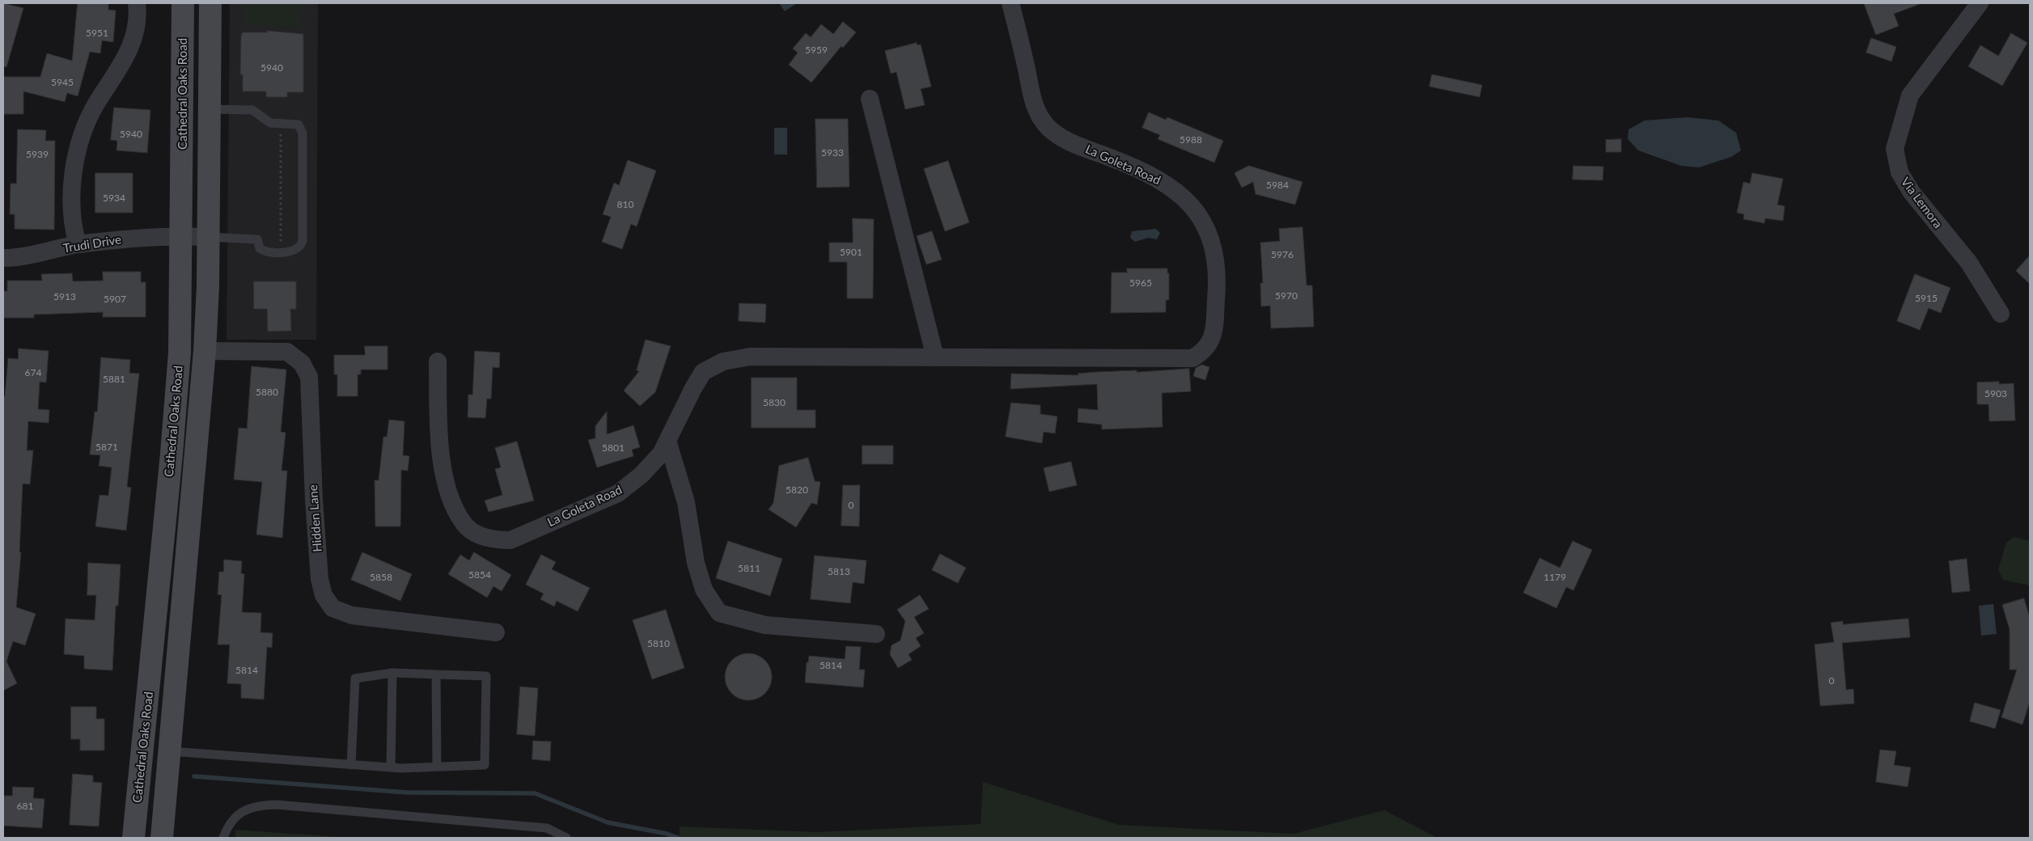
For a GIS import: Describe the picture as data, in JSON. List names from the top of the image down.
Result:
{
  "streets": {
    "main road": ["Cathedral Oaks Road"],
    "street": [
      "La Goleta Road",
      "Via Lemora",
      "Trudi Drive",
      "Hidden Lane"
    ]
  },
  "crossings": [
    ["Cathedral Oaks Road", "Trudi Drive"],
    ["Cathedral Oaks Road", "Hidden Lane"]
  ],
  "house_numbers": [
    "5951",
    "5959",
    "5940",
    "5945",
    "5940",
    "5988",
    "5933",
    "5939",
    "5984",
    "5934",
    "810",
    "5901",
    "5976",
    "5965",
    "5970",
    "5913",
    "5915",
    "5907",
    "674",
    "5881",
    "5880",
    "5903",
    "5830",
    "5871",
    "5801",
    "5820",
    "0",
    "5811",
    "5813",
    "5854",
    "5858",
    "1179",
    "5810",
    "5814",
    "5814",
    "0",
    "681"
  ]
}
